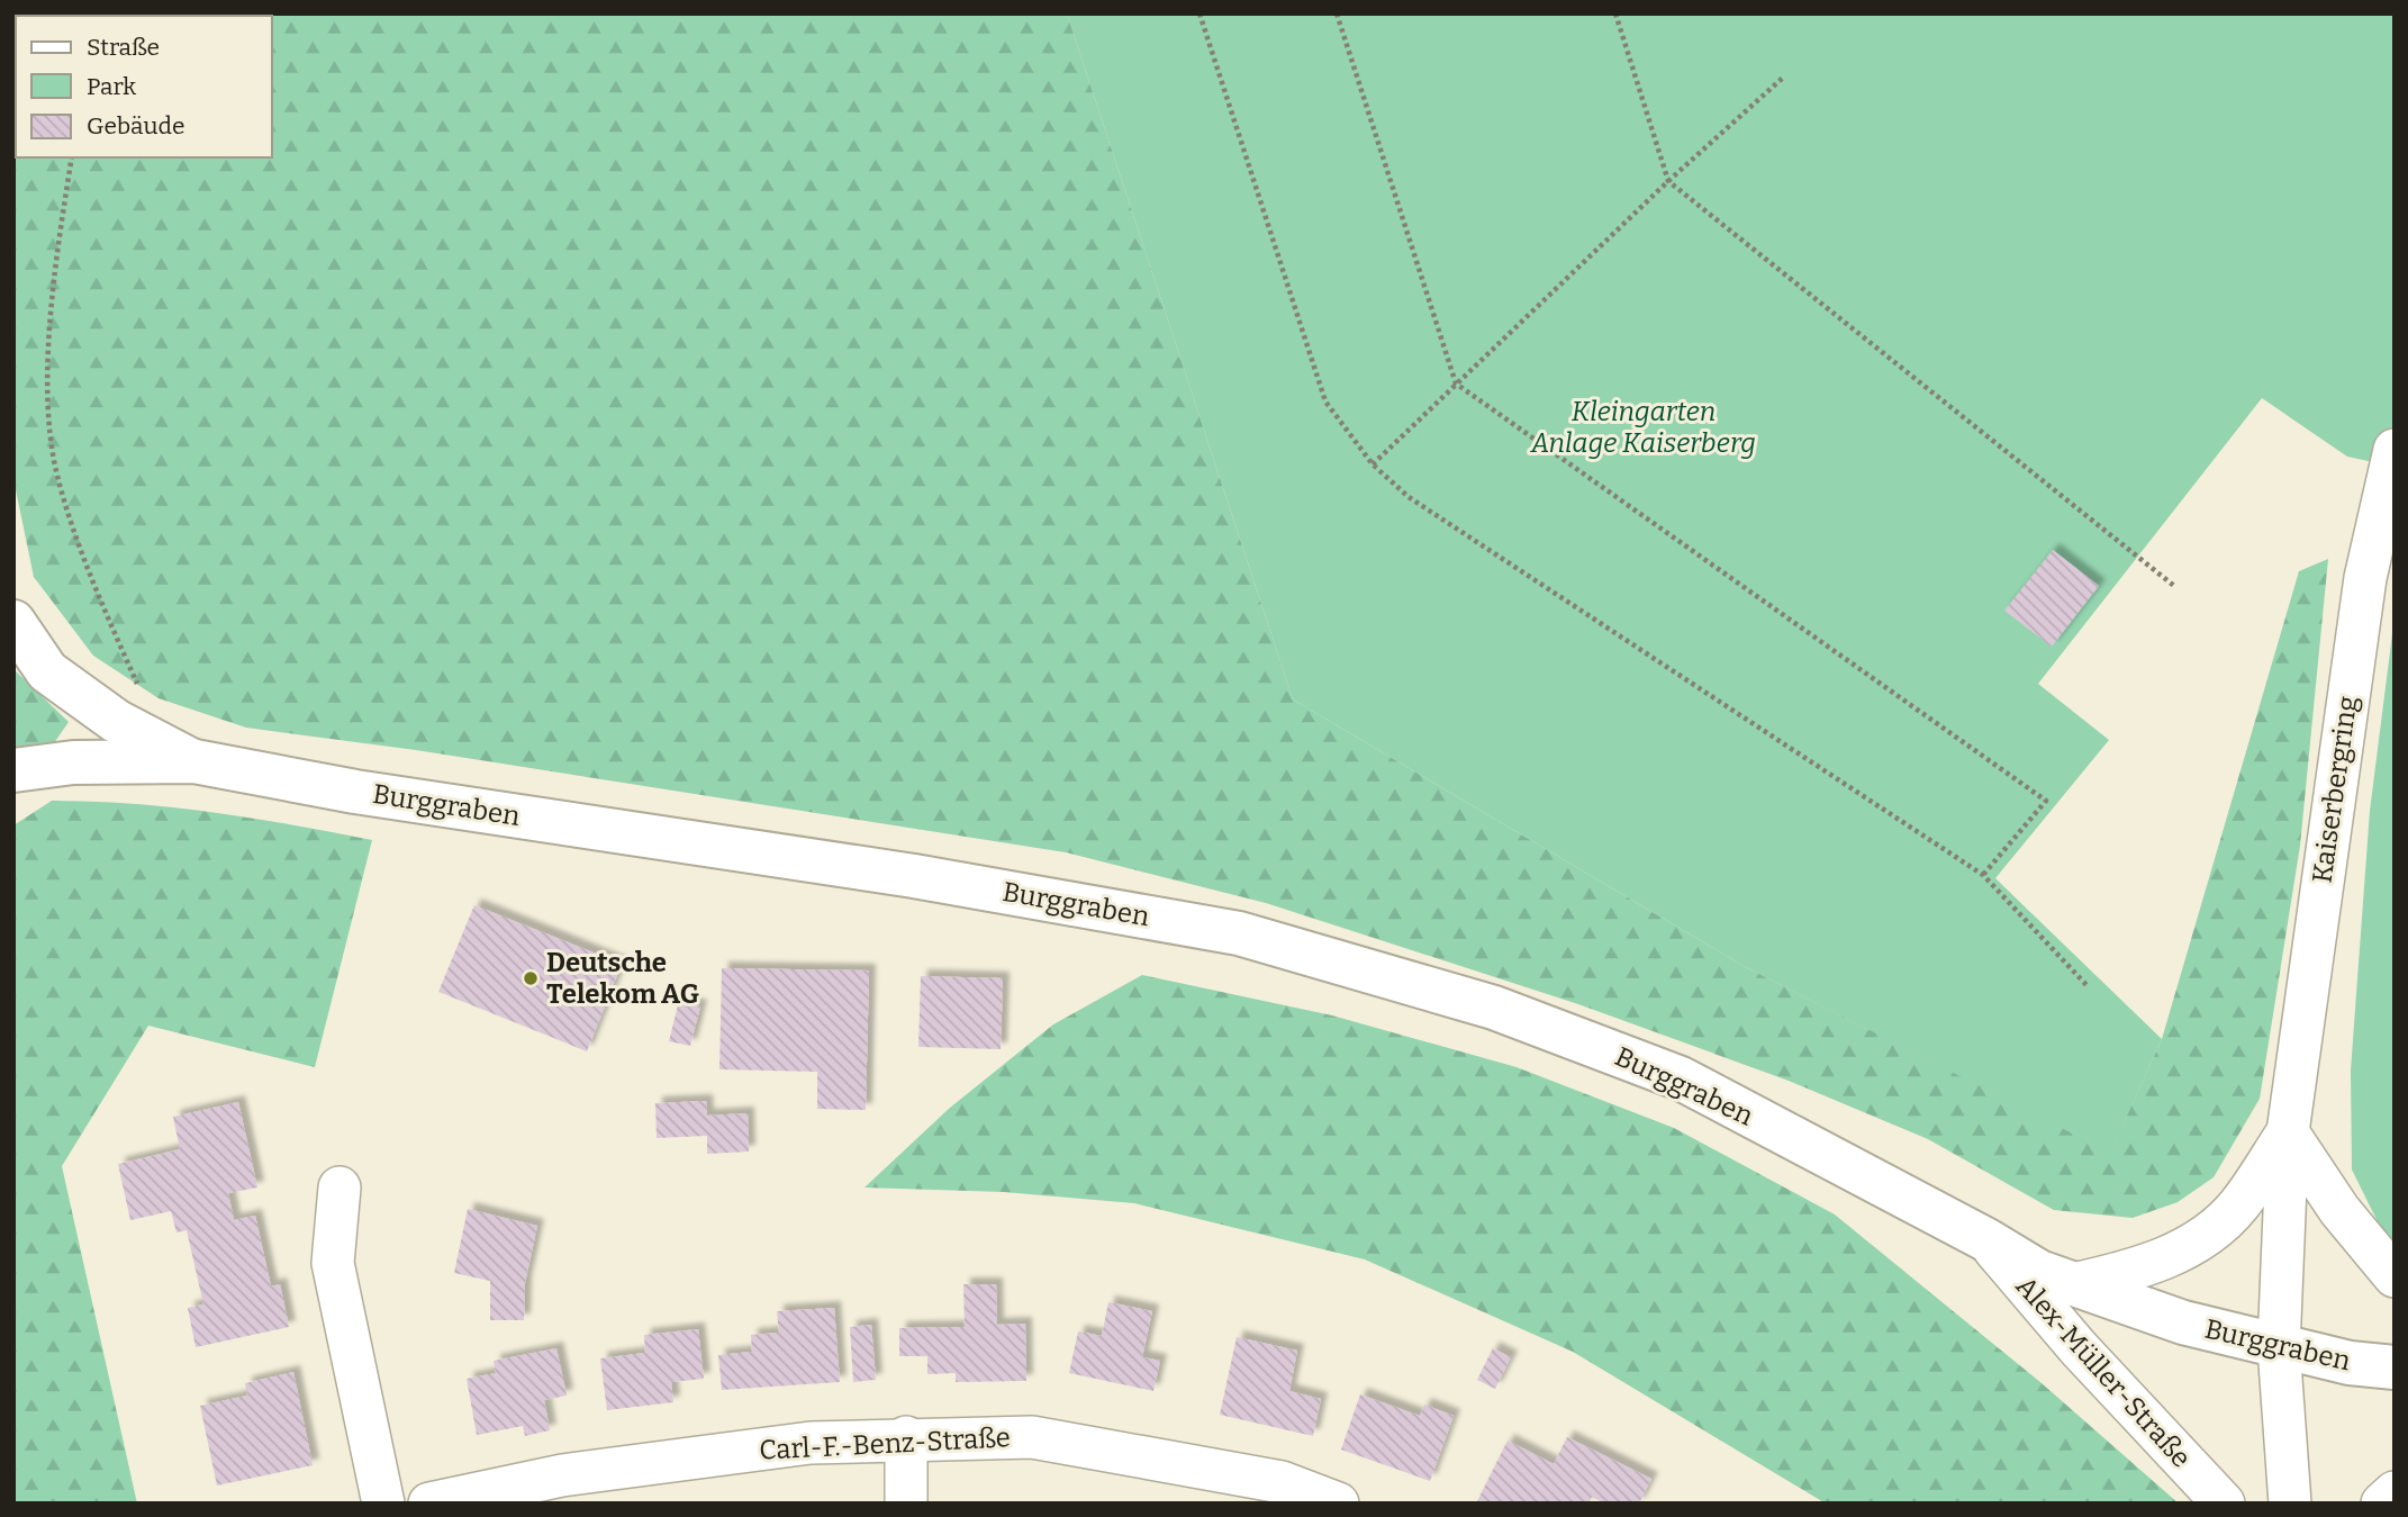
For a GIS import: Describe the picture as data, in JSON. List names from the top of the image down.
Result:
{
  "streets": {
    "street": [
      "Kaiserbergring",
      "Burggraben",
      "Alex-Müller-Straße",
      "Carl-F.-Benz-Straße"
    ]
  },
  "crossings": [
    ["Kaiserbergring", "Burggraben"],
    ["Burggraben", "Alex-Müller-Straße"]
  ],
  "parks": ["Kleingarten Anlage Kaiserberg"],
  "places": ["Deutsche Telekom AG"],
  "legend": ["Straße", "Park", "Gebäude"]
}
